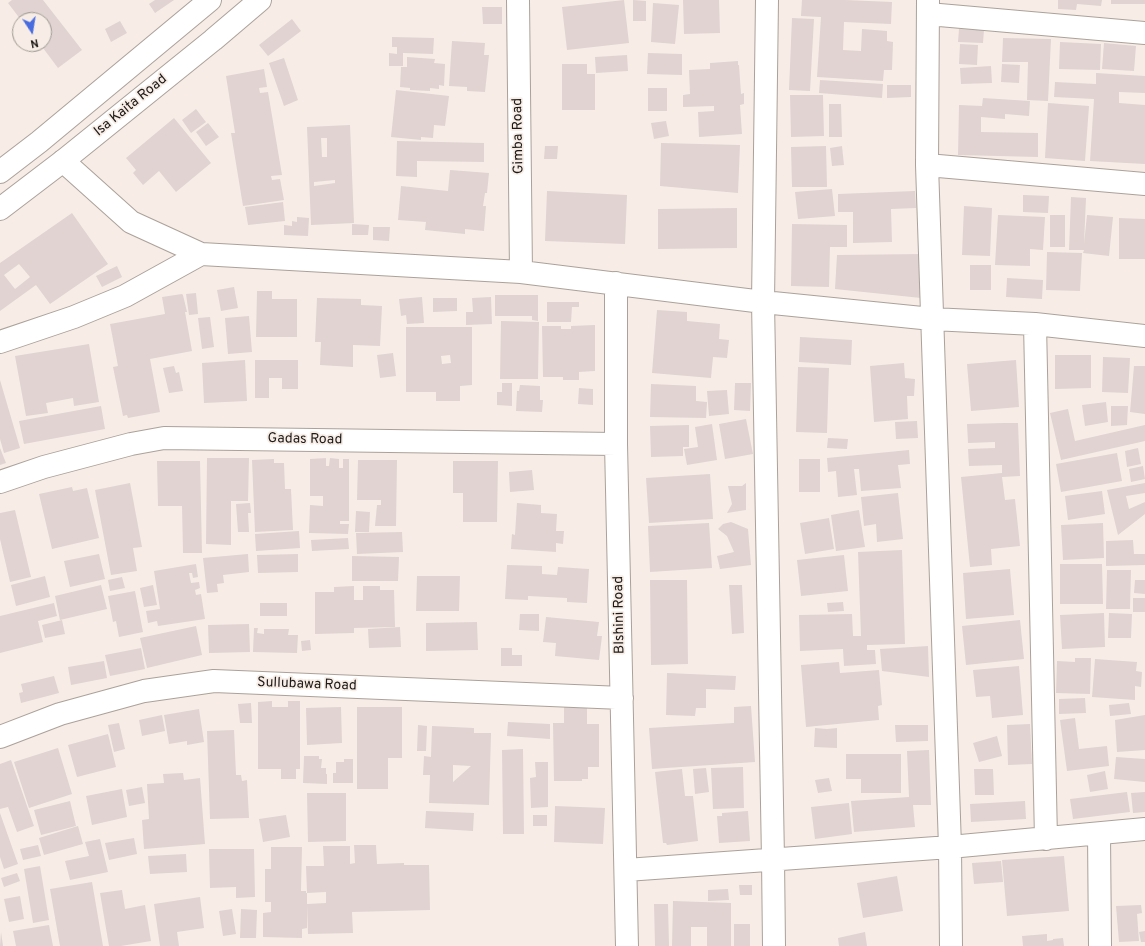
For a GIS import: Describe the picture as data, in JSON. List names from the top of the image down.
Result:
{
  "streets": {
    "street": [
      "Isa Kaita Road",
      "Gimba Road",
      "Gadas Road",
      "BIshini Road",
      "Sullubawa Road"
    ]
  },
  "crossings": [
    ["Gadas Road", "BIshini Road"],
    ["BIshini Road", "Sullubawa Road"]
  ],
  "north": "bottom"
}
